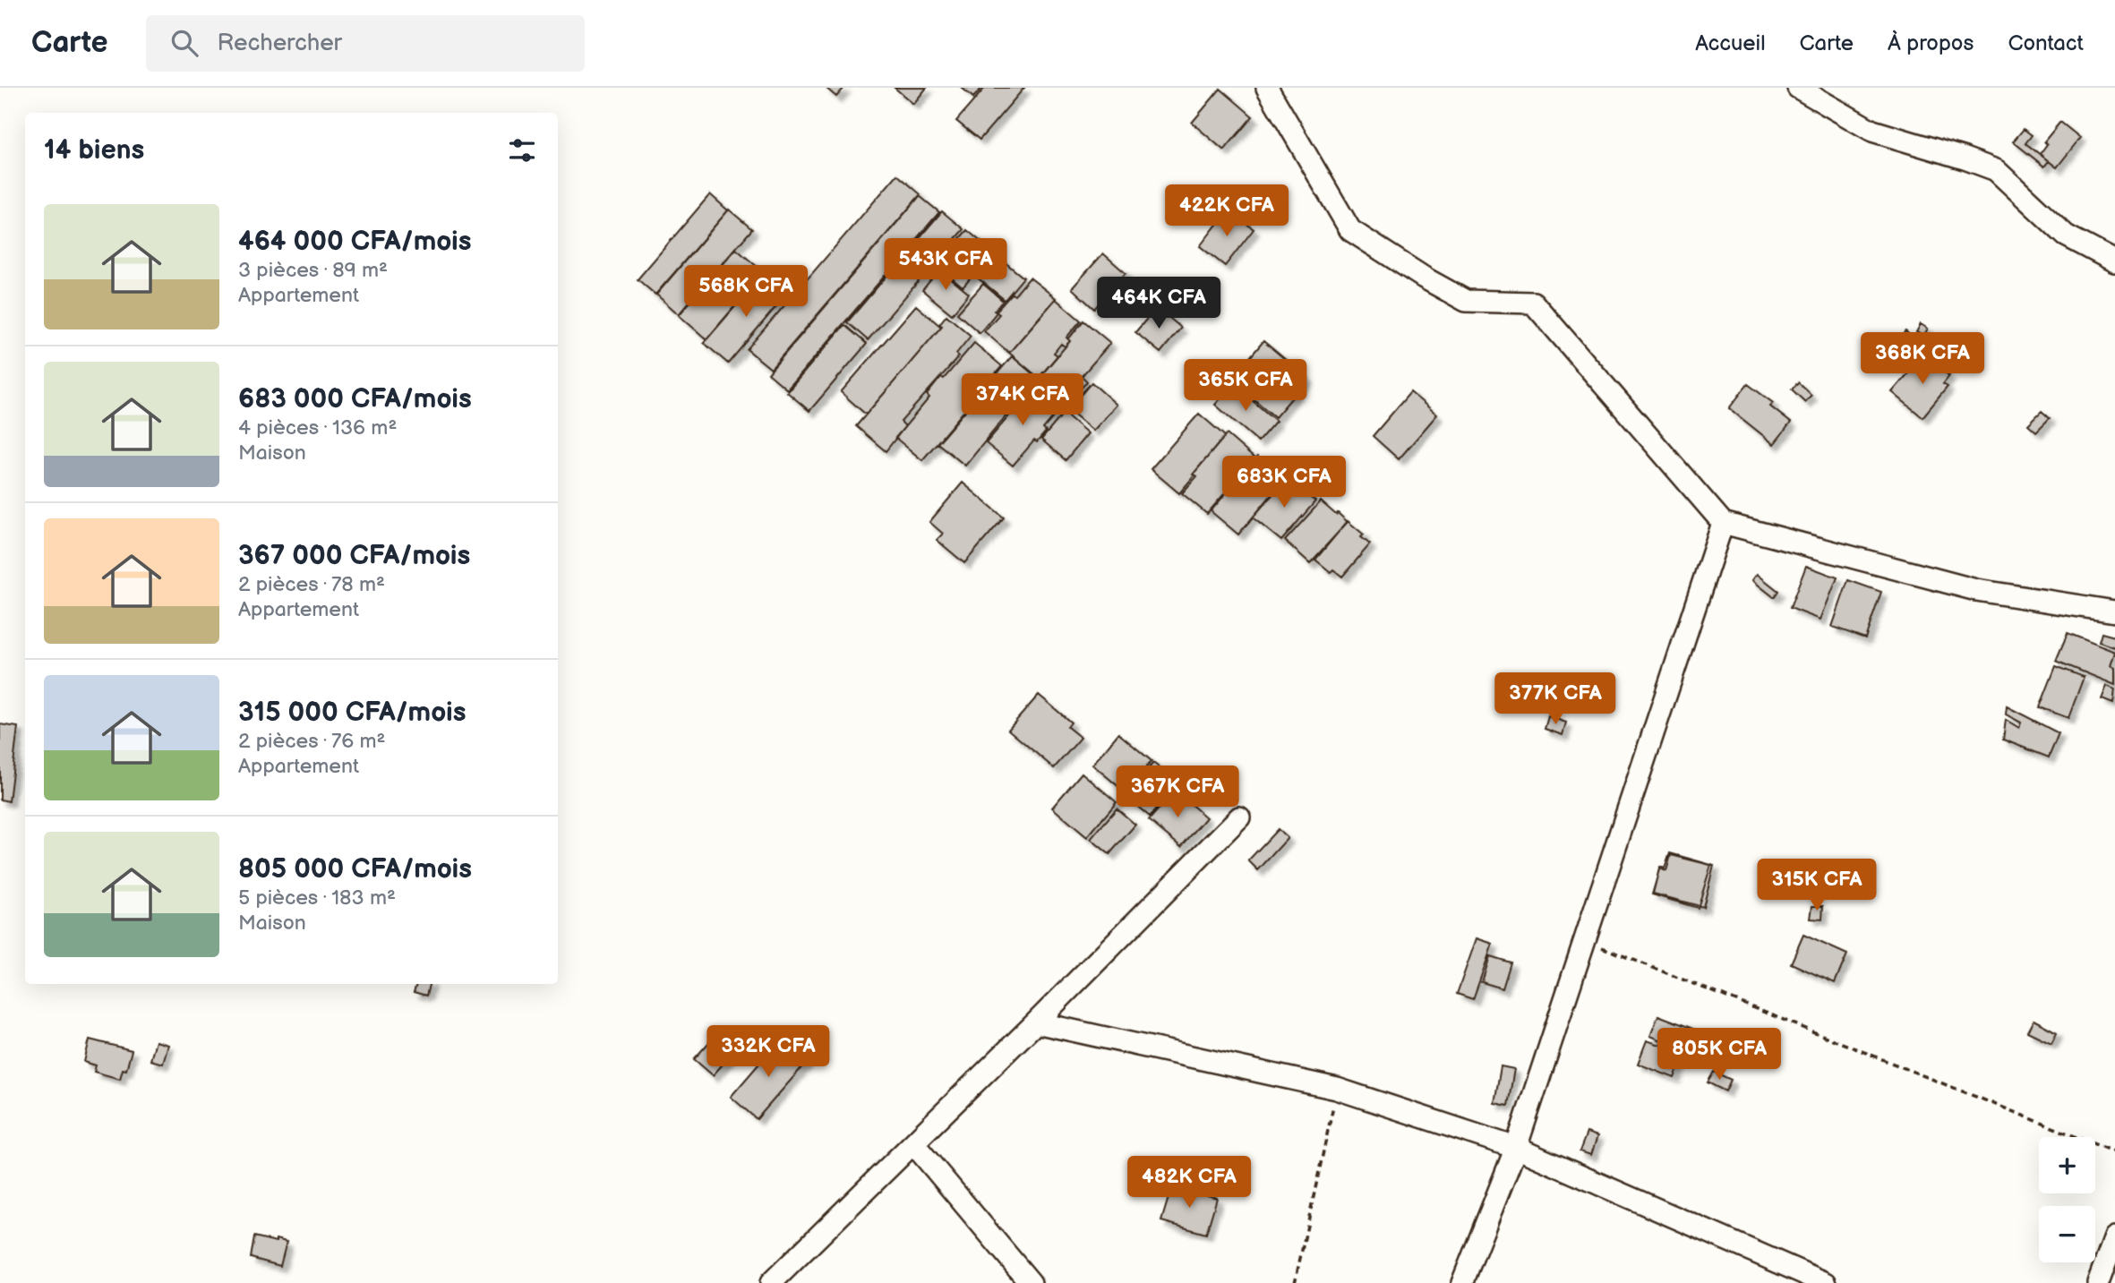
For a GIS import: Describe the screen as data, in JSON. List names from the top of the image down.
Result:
{
  "page": {
    "header": "Carte",
    "search": "Rechercher",
    "nav": [
      "Accueil",
      "Carte",
      "À propos",
      "Contact"
    ],
    "heading": "14 biens",
    "price": [
      "422K CFA",
      "543K CFA",
      "568K CFA",
      "464K CFA",
      "368K CFA",
      "365K CFA",
      "374K CFA",
      "683K CFA",
      "377K CFA",
      "367K CFA",
      "315K CFA",
      "332K CFA",
      "805K CFA",
      "482K CFA"
    ],
    "list": [
      {
        "name": "464 000 CFA/mois",
        "note": "3 pièces · 89 m² · Appartement"
      },
      {
        "name": "683 000 CFA/mois",
        "note": "4 pièces · 136 m² · Maison"
      },
      {
        "name": "367 000 CFA/mois",
        "note": "2 pièces · 78 m² · Appartement"
      },
      {
        "name": "315 000 CFA/mois",
        "note": "2 pièces · 76 m² · Appartement"
      },
      {
        "name": "805 000 CFA/mois",
        "note": "5 pièces · 183 m² · Maison"
      }
    ],
    "map_buttons": ["+", "−"]
  }
}
